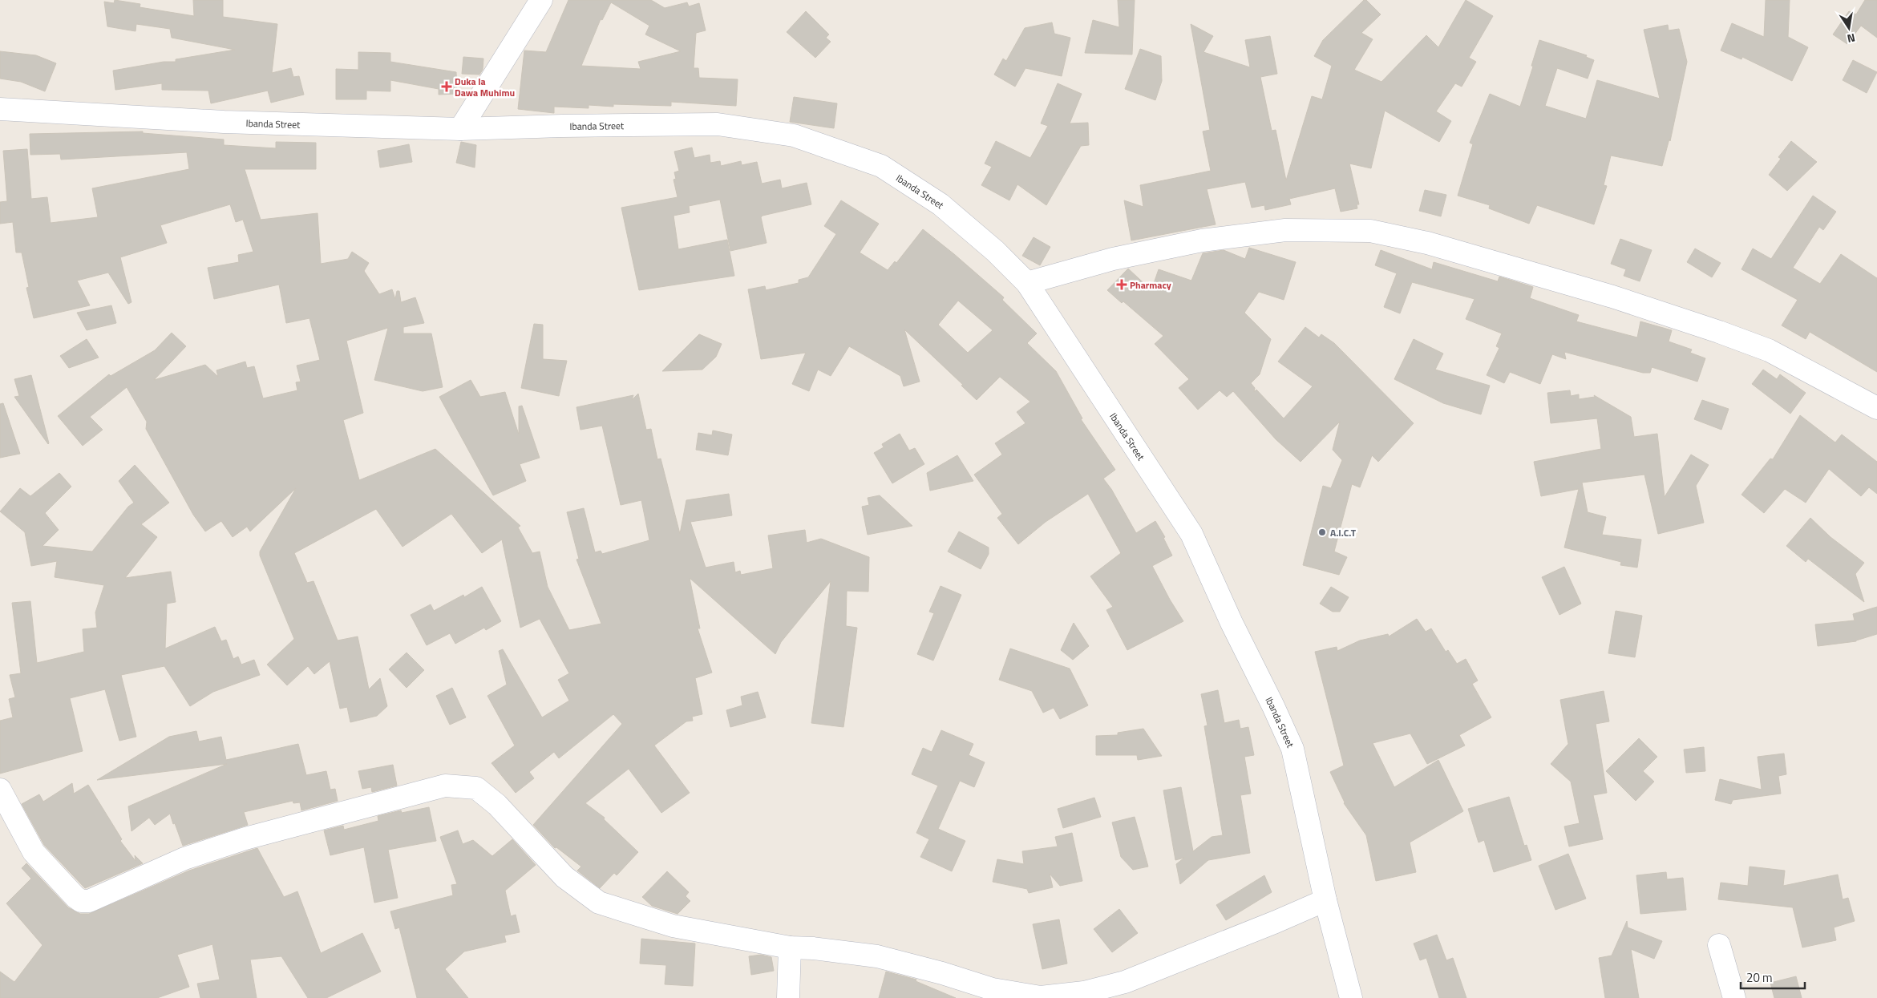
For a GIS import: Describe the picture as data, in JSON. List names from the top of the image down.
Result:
{
  "streets": {
    "street": ["Ibanda Street"]
  },
  "places": {
    "health": ["Duka la Dawa Muhimu", "Pharmacy"],
    "other": ["A.I.C.T"]
  },
  "scale_bar": "20 m",
  "north": "bottom"
}
